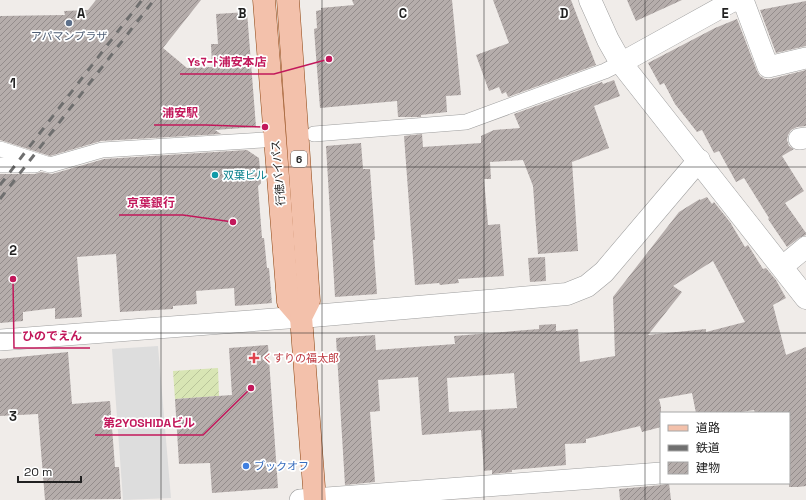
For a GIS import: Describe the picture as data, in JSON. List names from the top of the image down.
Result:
{
  "streets": {
    "main road": ["6", "行徳バイパス"]
  },
  "places": {
    "other": [
      "アパマンプラザ",
      "Ysﾏｰﾄ浦安本店",
      "浦安駅",
      "双葉ビル",
      "京葉銀行",
      "ひのでえん",
      "第2YOSHIDAビル",
      "ブックオフ"
    ],
    "health": ["くすりの福太郎"]
  },
  "legend": ["道路", "鉄道", "建物"],
  "scale_bar": "20 m",
  "grid": {
    "columns": [
      "A",
      "B",
      "C",
      "D",
      "E"
    ],
    "rows": ["1", "2", "3"]
  }
}
